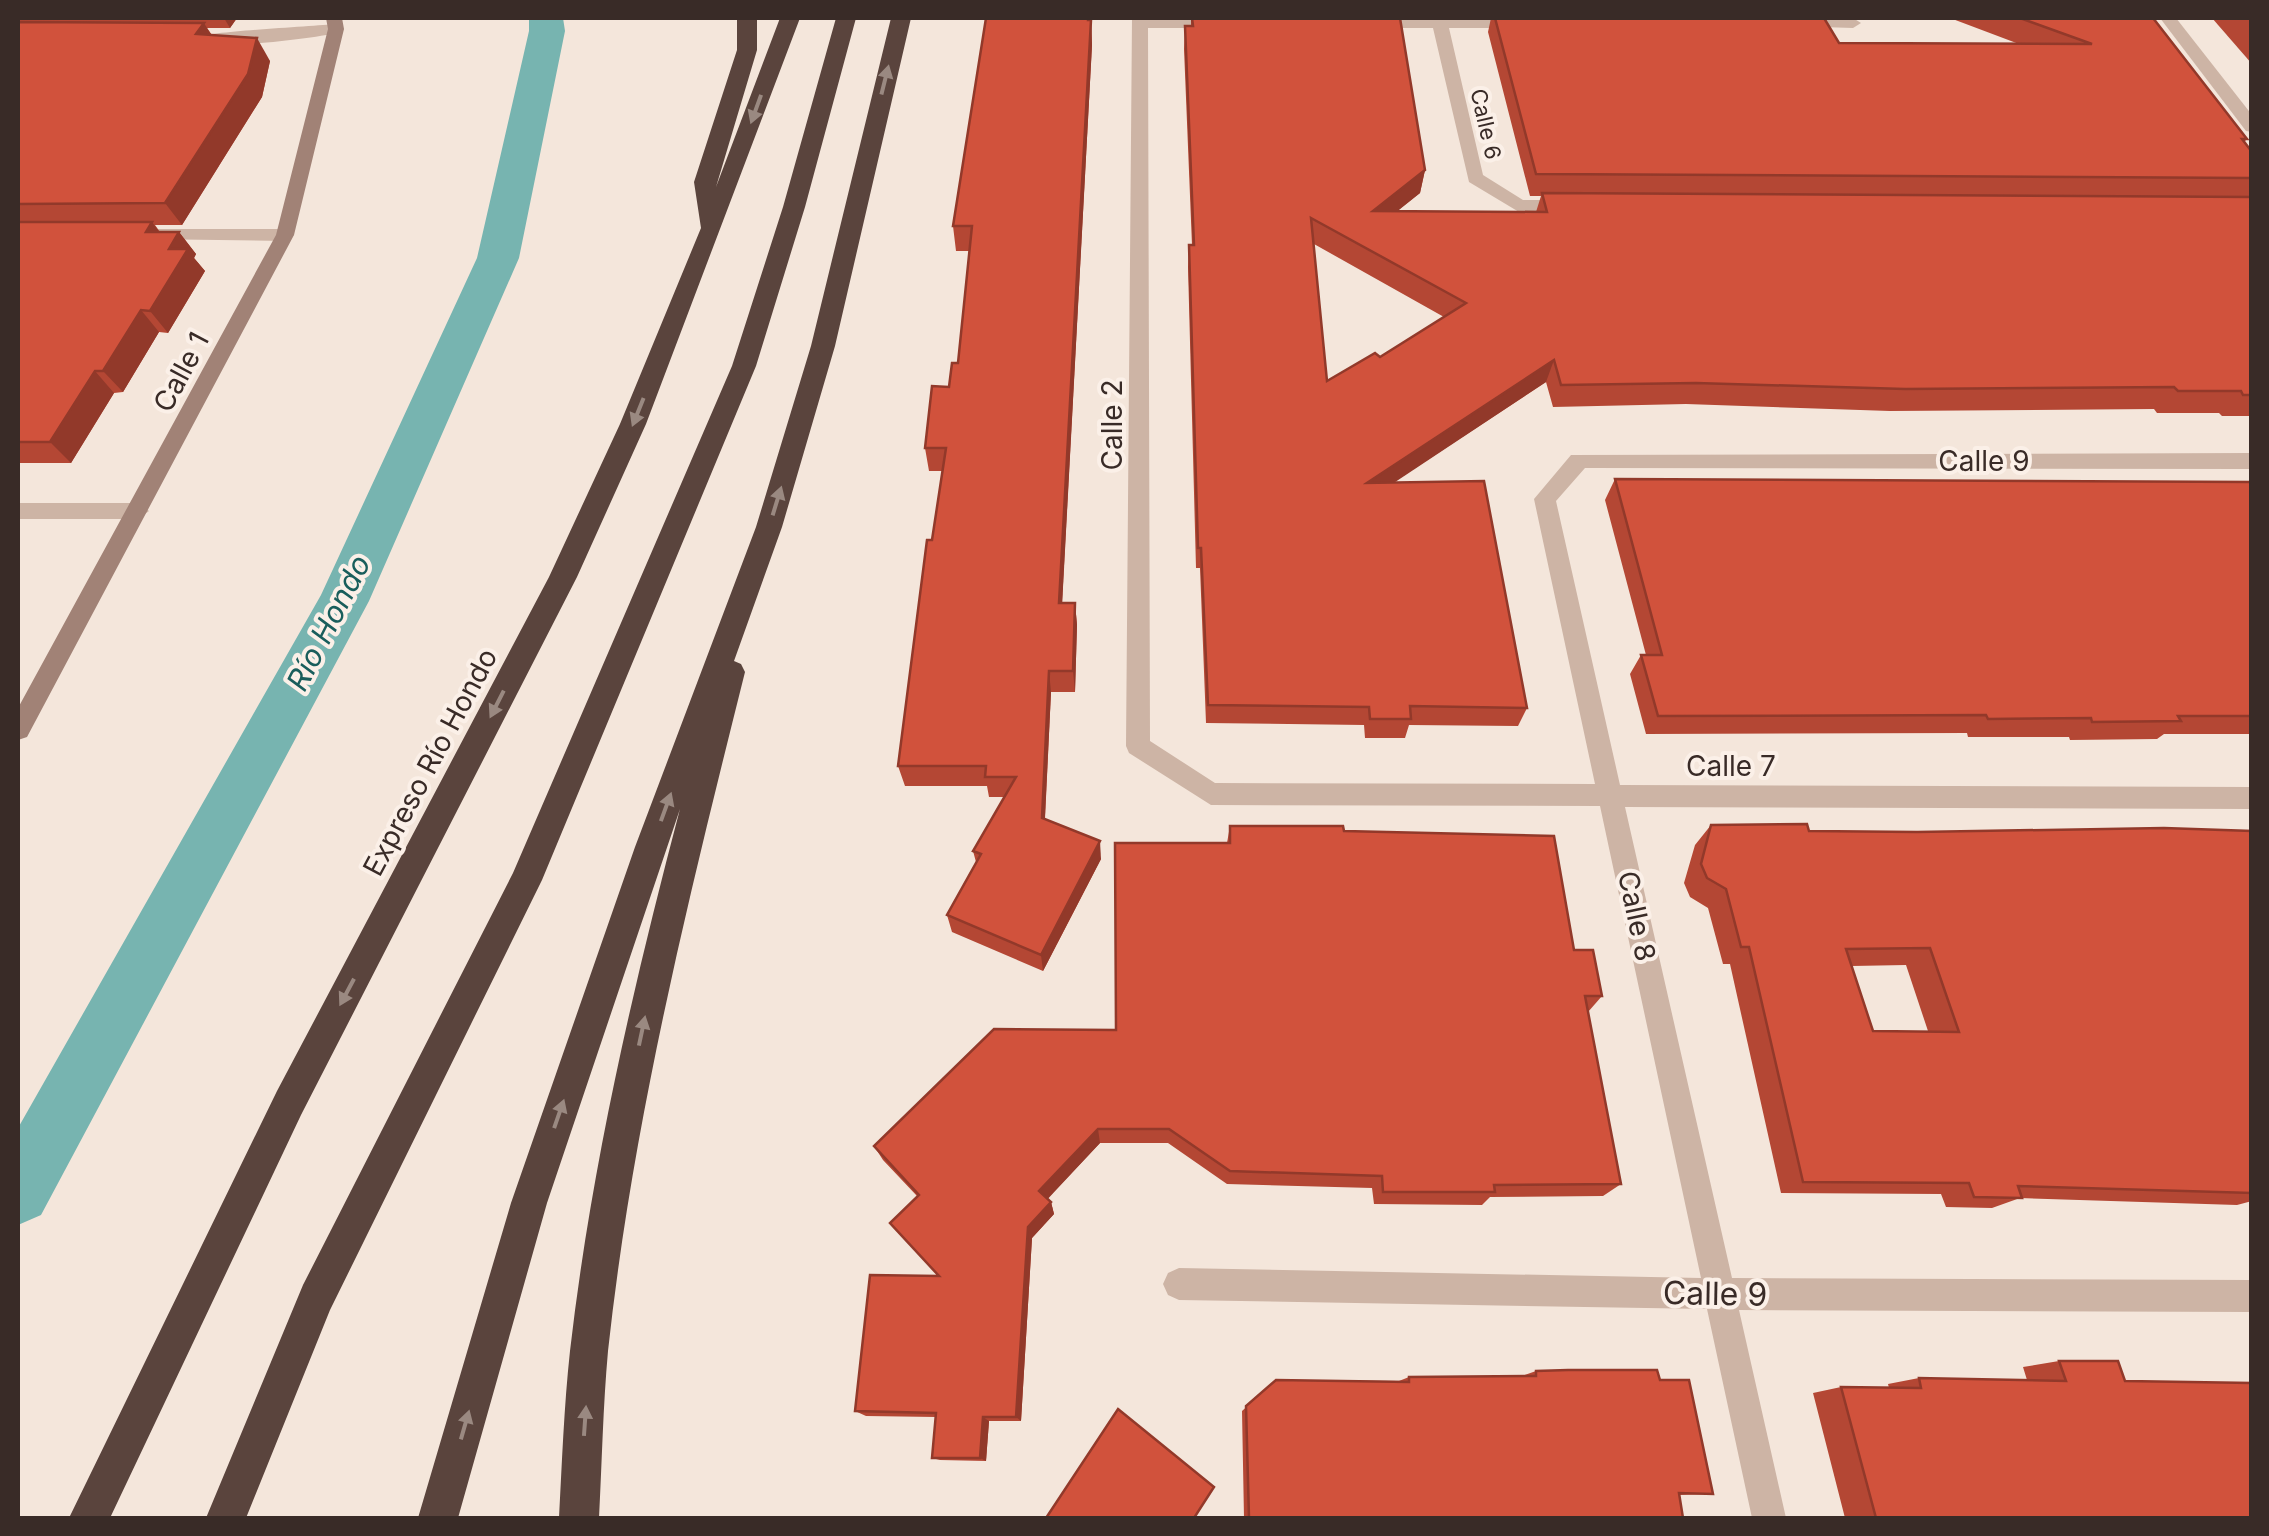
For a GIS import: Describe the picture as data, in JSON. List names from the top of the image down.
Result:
{
  "streets": {
    "highway": ["Expreso Río Hondo"],
    "street": [
      "Calle 6",
      "Calle 1",
      "Calle 2",
      "Calle 9",
      "Calle 7",
      "Calle 8"
    ]
  },
  "crossings": [
    ["Calle 2", "Calle 7"],
    ["Calle 9", "Calle 8"],
    ["Calle 7", "Calle 8"]
  ],
  "water": ["Río Hondo"]
}
